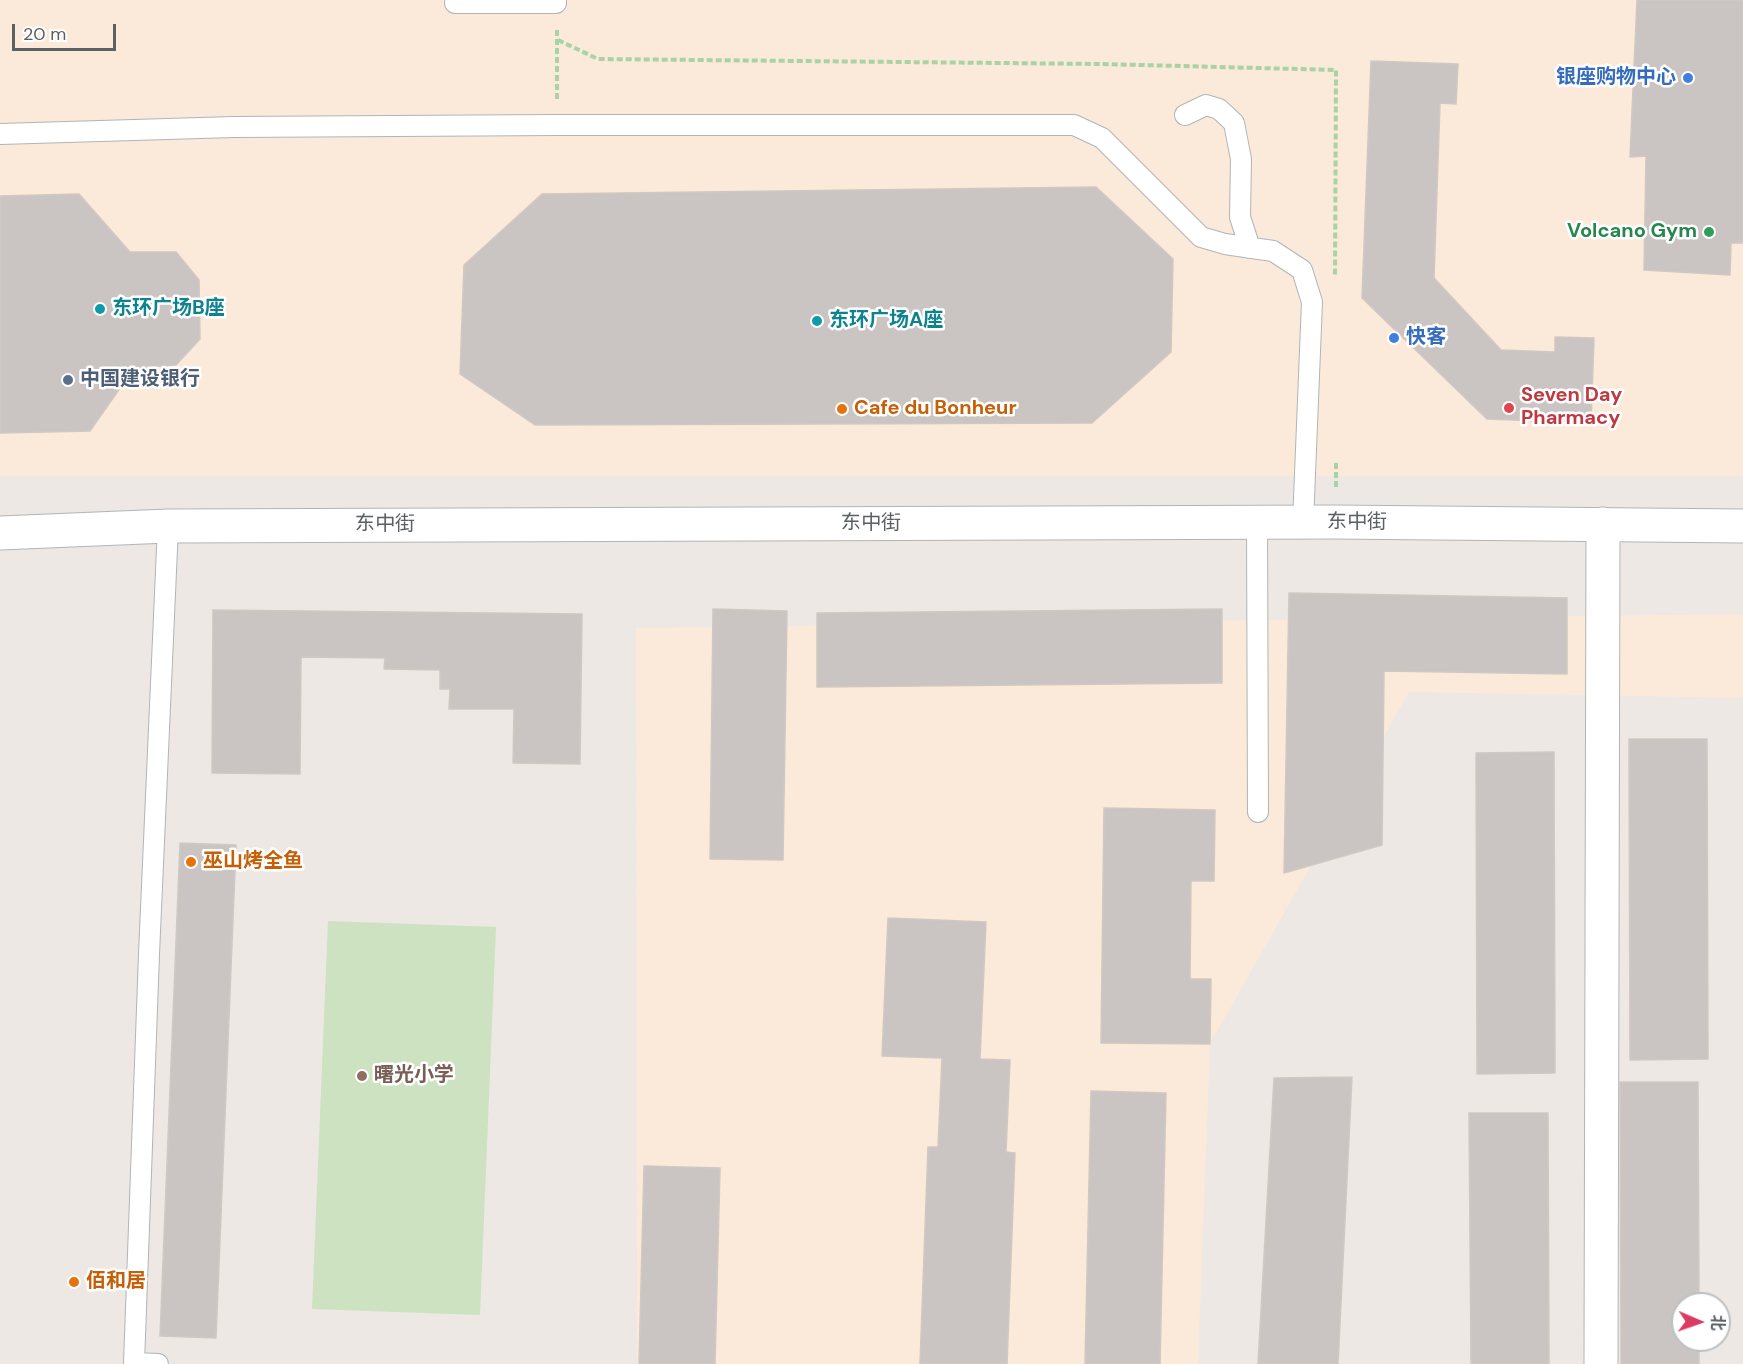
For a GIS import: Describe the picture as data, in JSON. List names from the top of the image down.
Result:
{
  "streets": {
    "street": ["东中街"]
  },
  "places": [
    "银座购物中心",
    "Volcano Gym",
    "东环广场B座",
    "东环广场A座",
    "快客",
    "中国建设银行",
    "Seven Day Pharmacy",
    "Cafe du Bonheur",
    "巫山烤全鱼",
    "曙光小学",
    "佰和居"
  ],
  "scale_bar": "20 m",
  "north": "right"
}
